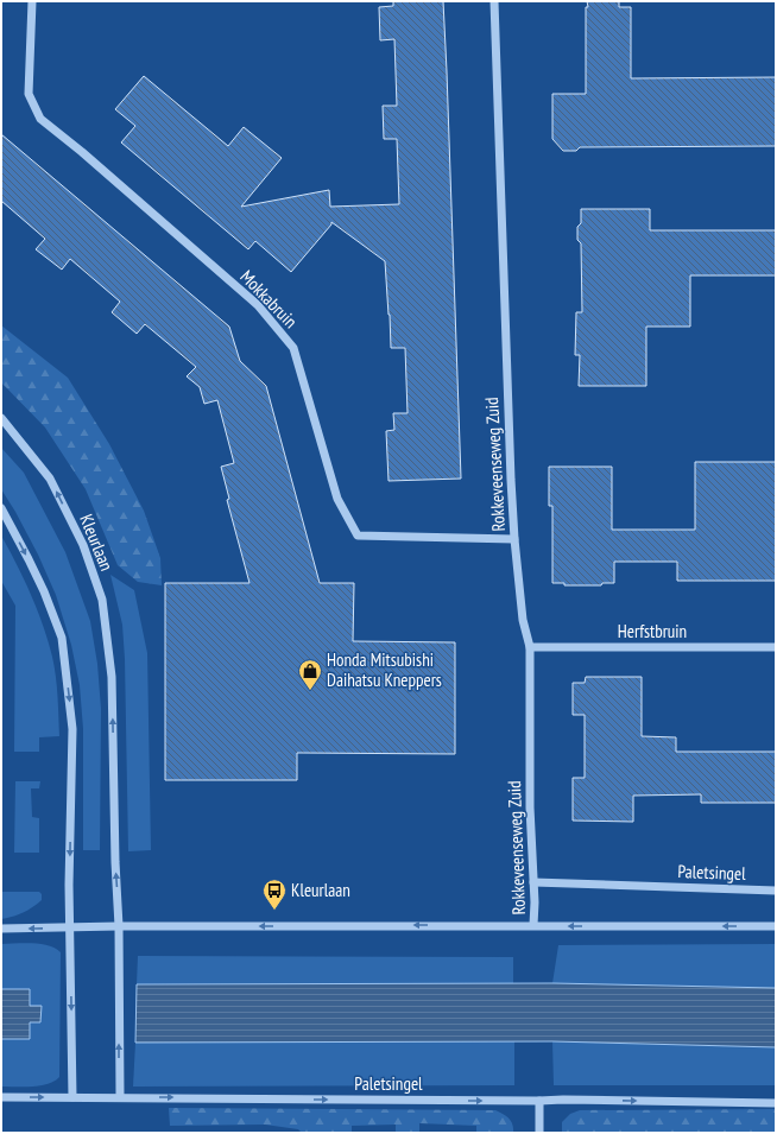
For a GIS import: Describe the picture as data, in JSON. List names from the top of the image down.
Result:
{
  "streets": {
    "street": [
      "Mokkabruin",
      "Rokkeveenseweg Zuid",
      "Kleurlaan",
      "Herfstbruin",
      "Paletsingel"
    ]
  },
  "crossings": [
    ["Mokkabruin", "Rokkeveenseweg Zuid"],
    ["Rokkeveenseweg Zuid", "Herfstbruin"],
    ["Rokkeveenseweg Zuid", "Paletsingel"],
    ["Kleurlaan", "Paletsingel"]
  ],
  "one_way": ["Paletsingel"],
  "places": {
    "shop": ["Honda Mitsubishi Daihatsu Kneppers"],
    "bus stop": ["Kleurlaan"]
  }
}
